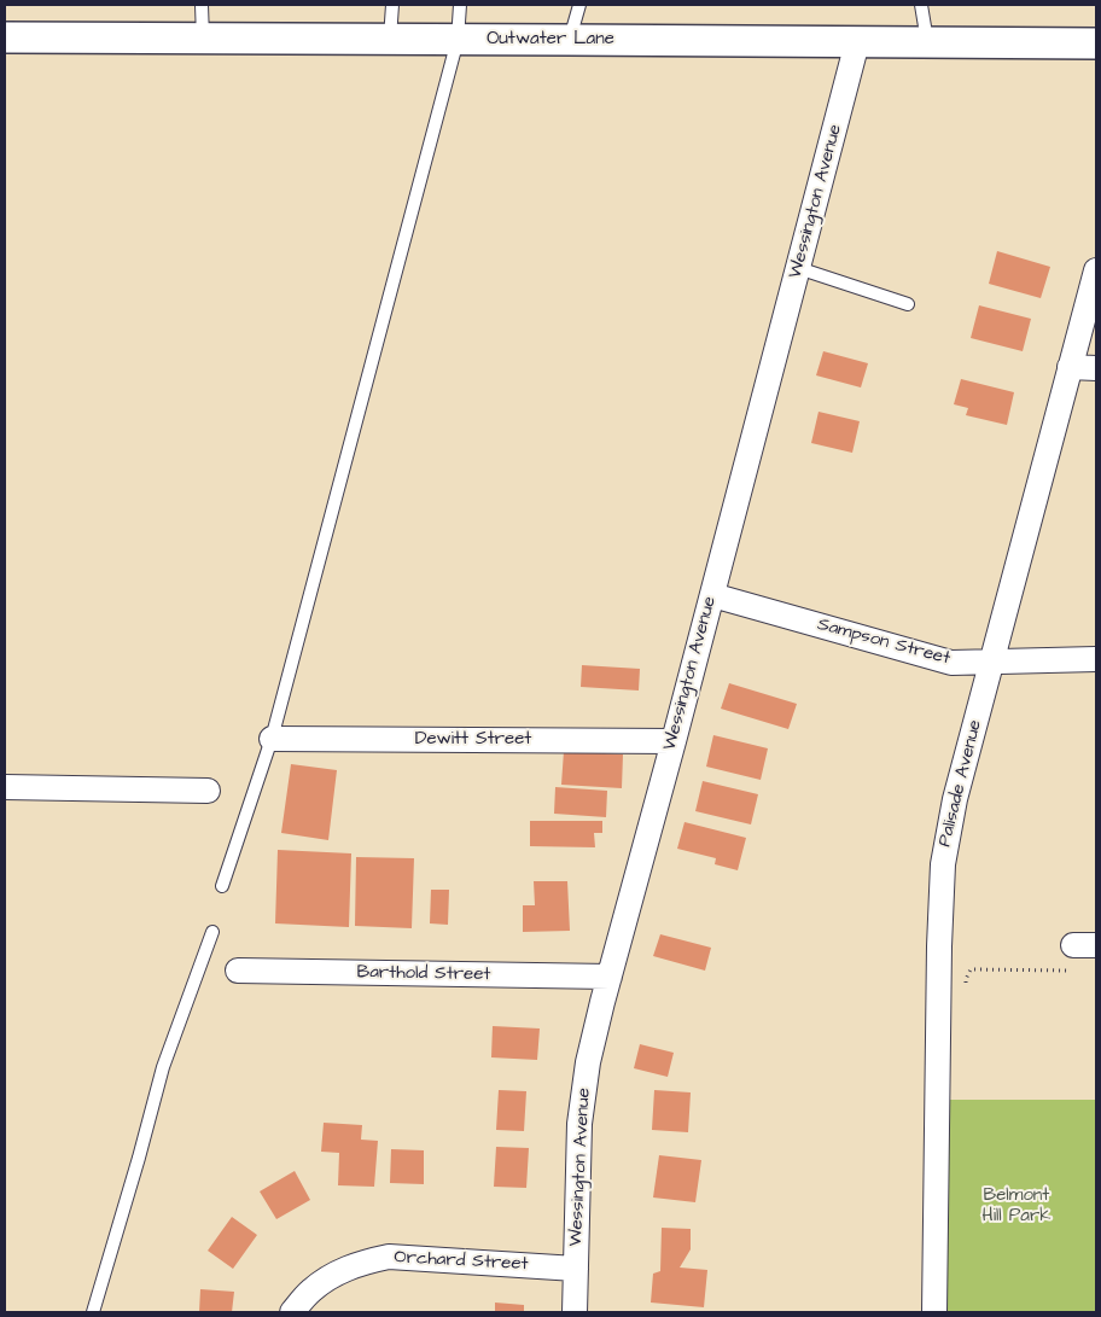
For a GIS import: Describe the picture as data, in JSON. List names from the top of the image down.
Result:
{
  "streets": {
    "street": [
      "Outwater Lane",
      "Wessington Avenue",
      "Sampson Street",
      "Dewitt Street",
      "Palisade Avenue",
      "Barthold Street",
      "Orchard Street"
    ]
  },
  "crossings": [
    ["Outwater Lane", "Wessington Avenue"],
    ["Wessington Avenue", "Sampson Street"],
    ["Wessington Avenue", "Dewitt Street"],
    ["Wessington Avenue", "Barthold Street"],
    ["Wessington Avenue", "Orchard Street"],
    ["Sampson Street", "Palisade Avenue"]
  ],
  "parks": ["Belmont Hill Park"]
}
